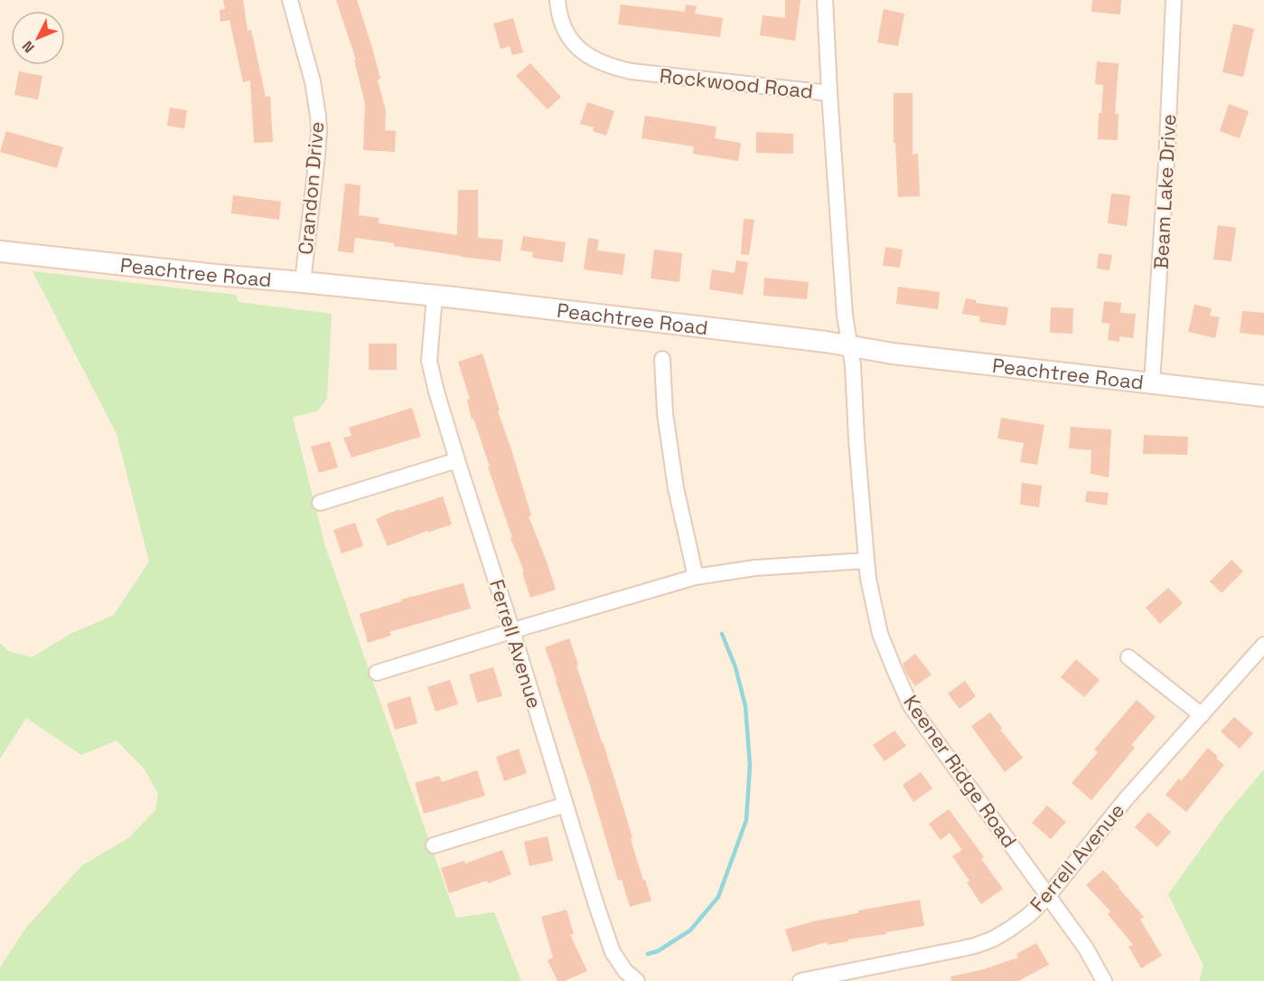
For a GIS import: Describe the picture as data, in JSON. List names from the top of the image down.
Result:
{
  "streets": {
    "street": [
      "Rockwood Road",
      "Crandon Drive",
      "Beam Lake Drive",
      "Peachtree Road",
      "Ferrell Avenue",
      "Keener Ridge Road"
    ]
  },
  "crossings": [
    ["Rockwood Road", "Peachtree Road"],
    ["Rockwood Road", "Keener Ridge Road"],
    ["Crandon Drive", "Peachtree Road"],
    ["Beam Lake Drive", "Peachtree Road"],
    ["Peachtree Road", "Ferrell Avenue"],
    ["Peachtree Road", "Keener Ridge Road"],
    ["Ferrell Avenue", "Keener Ridge Road"]
  ],
  "north": "bottom left"
}
